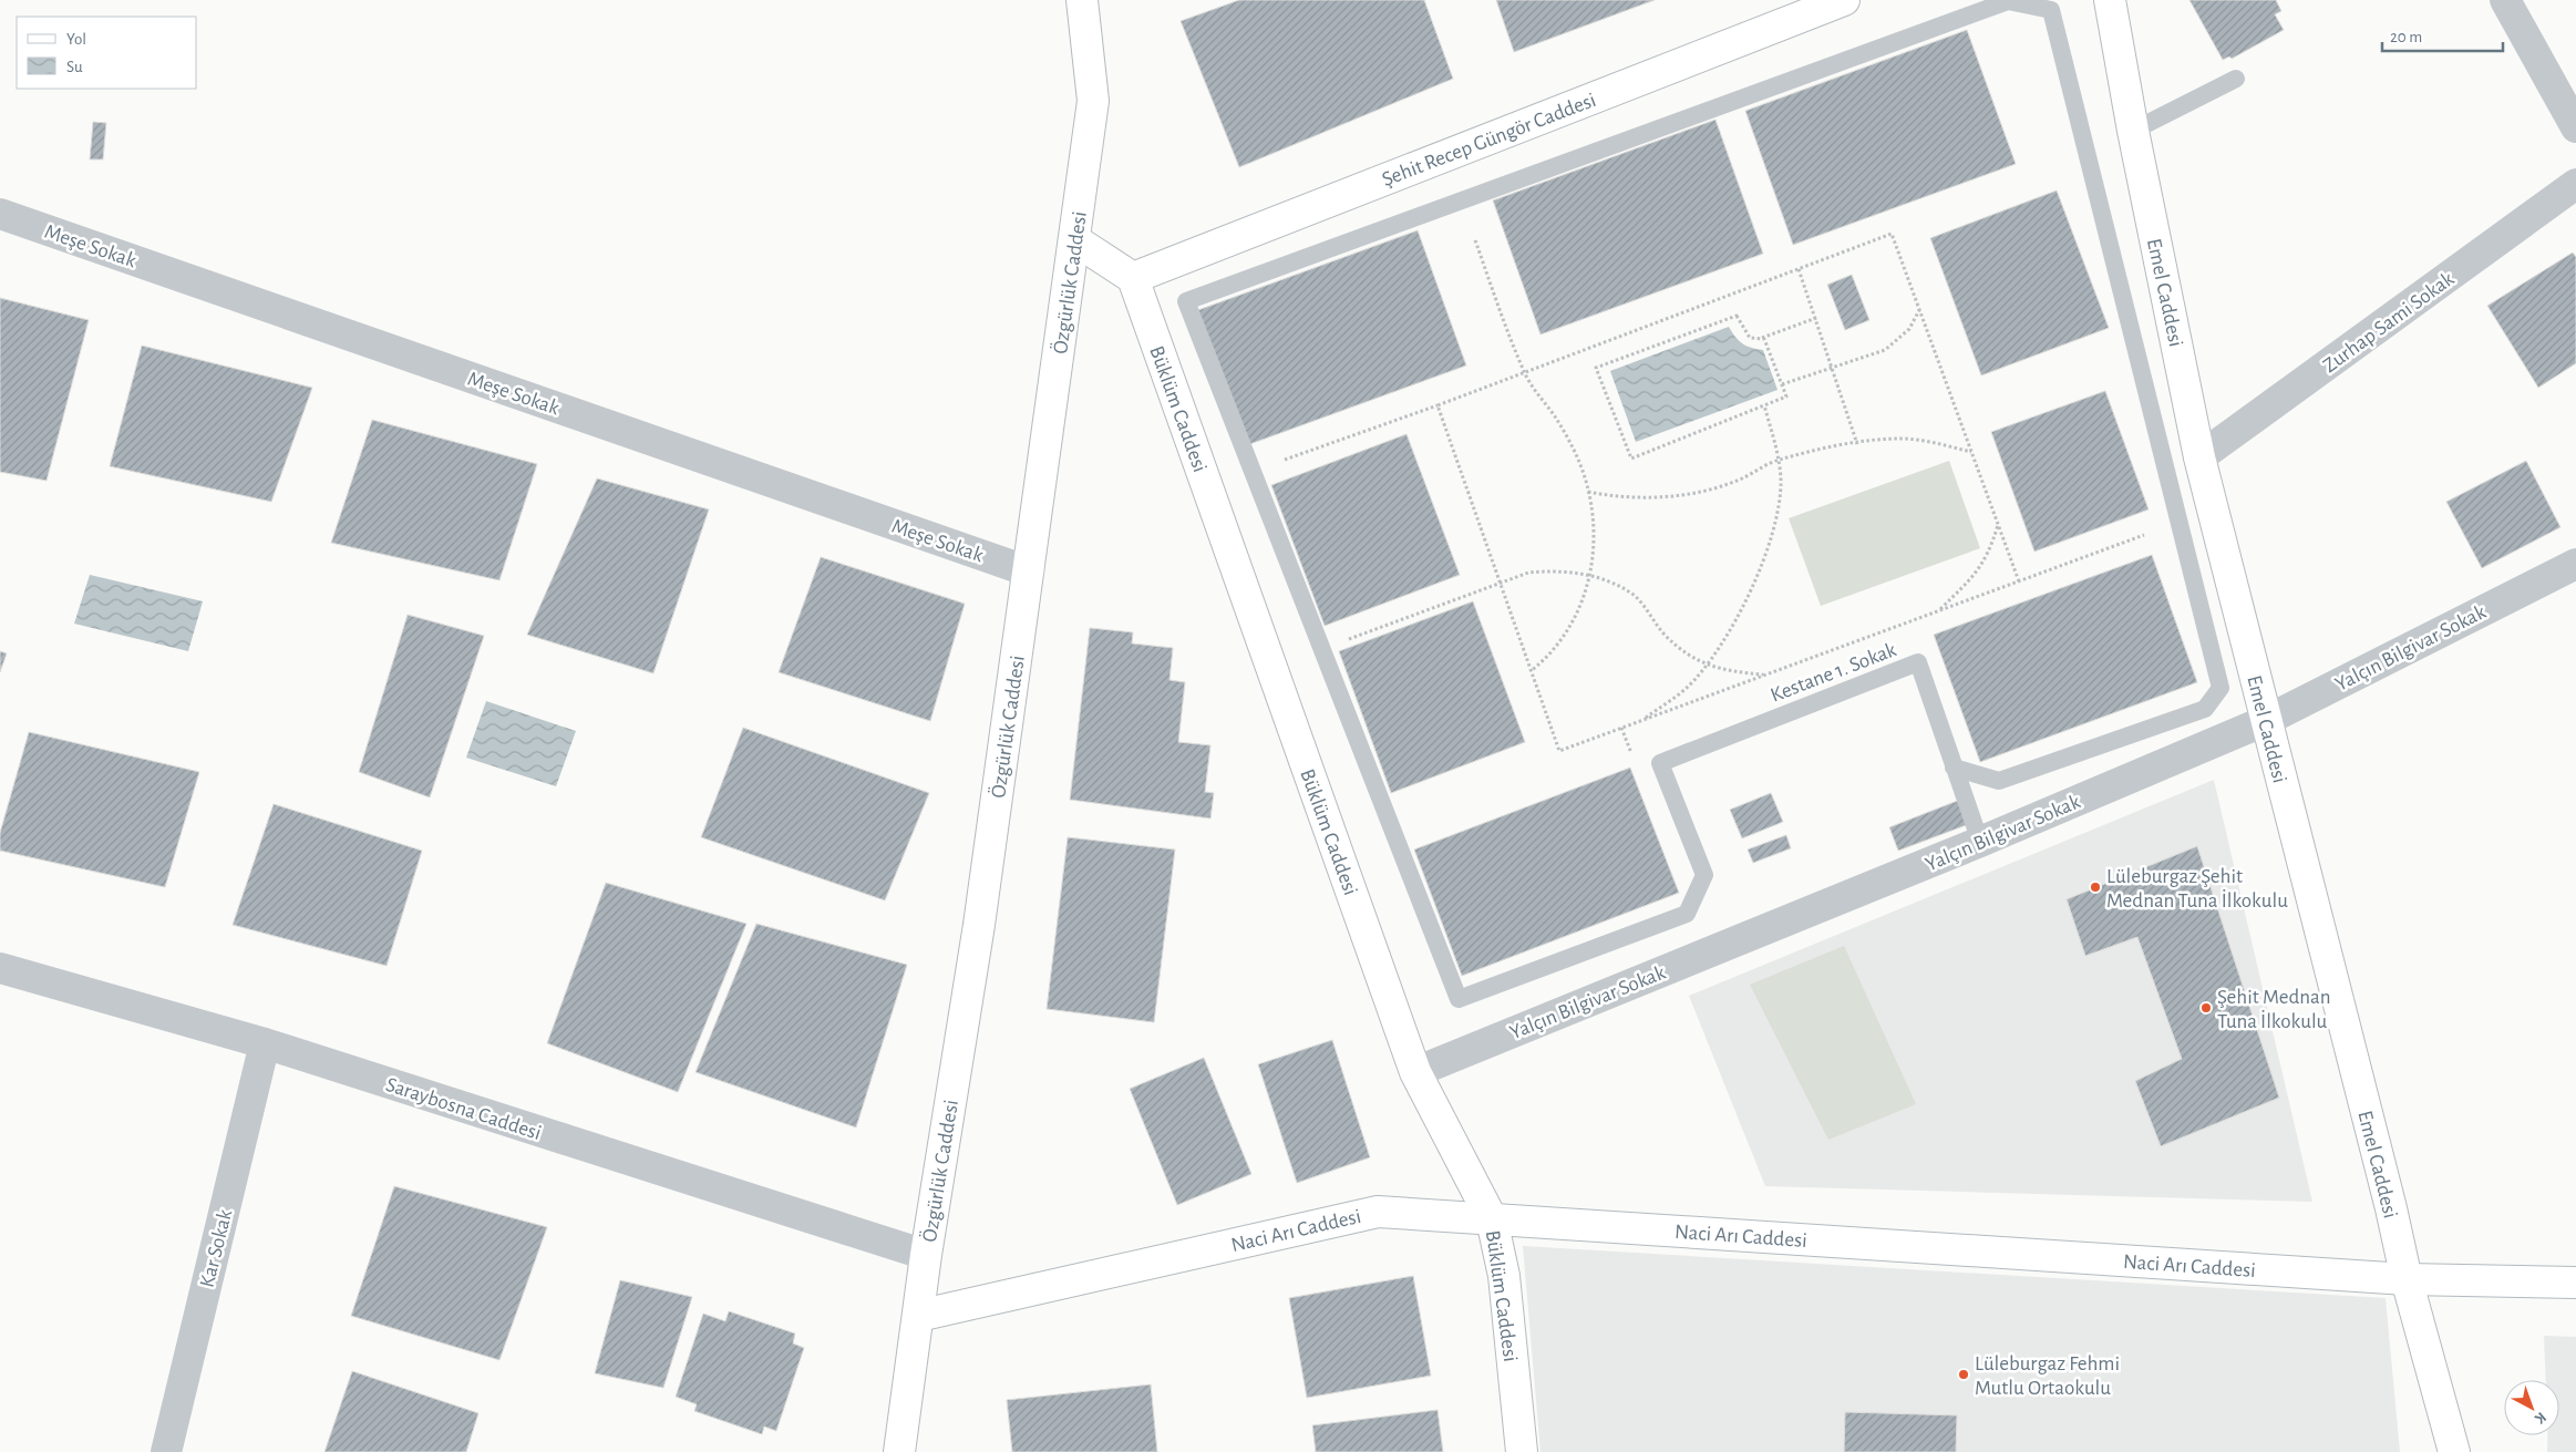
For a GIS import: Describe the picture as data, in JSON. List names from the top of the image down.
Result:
{
  "streets": {
    "street": [
      "Şehit Recep Güngör Caddesi",
      "Meşe Sokak",
      "Özgürlük Caddesi",
      "Emel Caddesi",
      "Zurhap Sami Sokak",
      "Büklüm Caddesi",
      "Yalçın Bilgivar Sokak",
      "Saraybosna Caddesi",
      "Naci Arı Caddesi",
      "Kar Sokak"
    ],
    "lane": ["Kestane 1. Sokak"]
  },
  "crossings": [
    ["Şehit Recep Güngör Caddesi", "Büklüm Caddesi"],
    ["Meşe Sokak", "Özgürlük Caddesi"],
    ["Özgürlük Caddesi", "Saraybosna Caddesi"],
    ["Özgürlük Caddesi", "Naci Arı Caddesi"],
    ["Emel Caddesi", "Zurhap Sami Sokak"],
    ["Emel Caddesi", "Yalçın Bilgivar Sokak"],
    ["Emel Caddesi", "Naci Arı Caddesi"],
    ["Büklüm Caddesi", "Yalçın Bilgivar Sokak"],
    ["Büklüm Caddesi", "Naci Arı Caddesi"],
    ["Saraybosna Caddesi", "Kar Sokak"]
  ],
  "places": ["Lüleburgaz Şehit Mednan Tuna İlkokulu", "Şehit Mednan Tuna İlkokulu", "Lüleburgaz Fehmi Mutlu Ortaokulu"],
  "legend": ["Yol", "Su"],
  "scale_bar": "20 m",
  "north": "bottom right"
}
